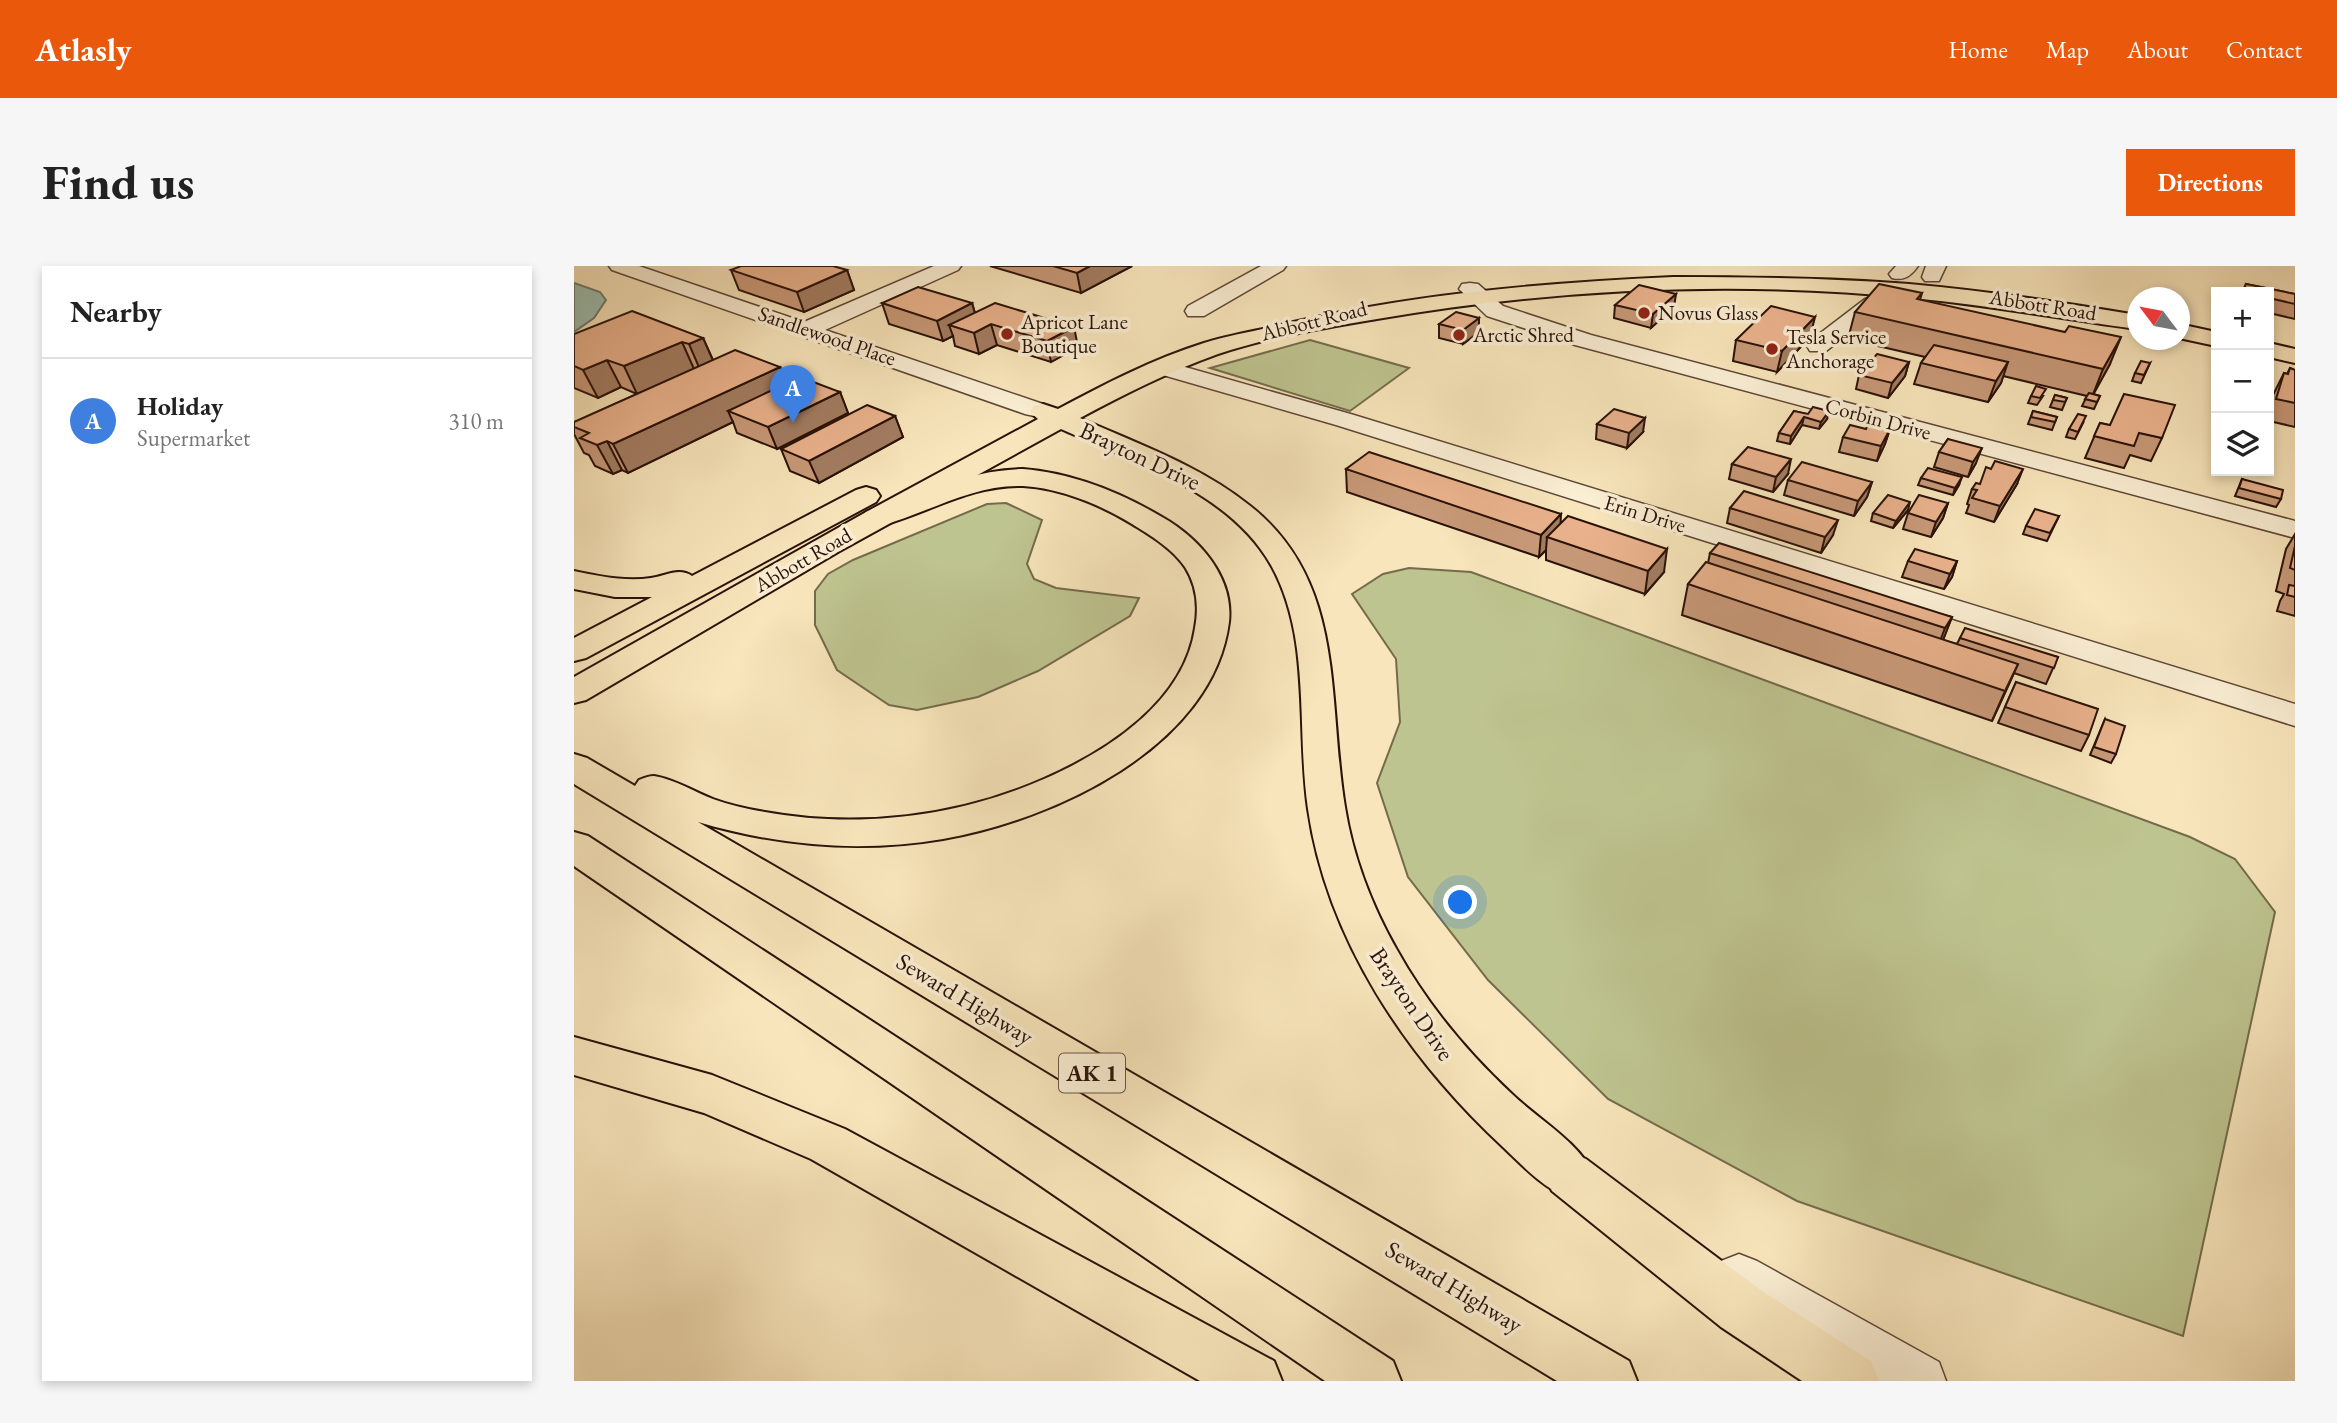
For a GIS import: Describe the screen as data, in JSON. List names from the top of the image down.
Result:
{
  "streets": {
    "main road": [
      "Abbott Road",
      "Brayton Drive",
      "Seward Highway",
      "AK 1"
    ],
    "street": ["Sandlewood Place", "Corbin Drive", "Erin Drive"]
  },
  "crossings": [
    ["Abbott Road", "Sandlewood Place"],
    ["Abbott Road", "Corbin Drive"],
    ["Abbott Road", "Brayton Drive"],
    ["Abbott Road", "Erin Drive"],
    ["Sandlewood Place", "Brayton Drive"]
  ],
  "places": [
    "Novus Glass",
    "Apricot Lane Boutique",
    "Arctic Shred",
    "Tesla Service Anchorage"
  ],
  "north": "top left",
  "page": {
    "header": "Atlasly",
    "nav": [
      "Home",
      "Map",
      "About",
      "Contact"
    ],
    "buttons": "Directions",
    "title": "Find us",
    "heading": "Nearby",
    "map_buttons": ["+", "−"],
    "list": [
      {
        "mark": "A",
        "name": "Holiday",
        "note": "Supermarket",
        "value": "310 m"
      }
    ],
    "pins": "A"
  }
}
